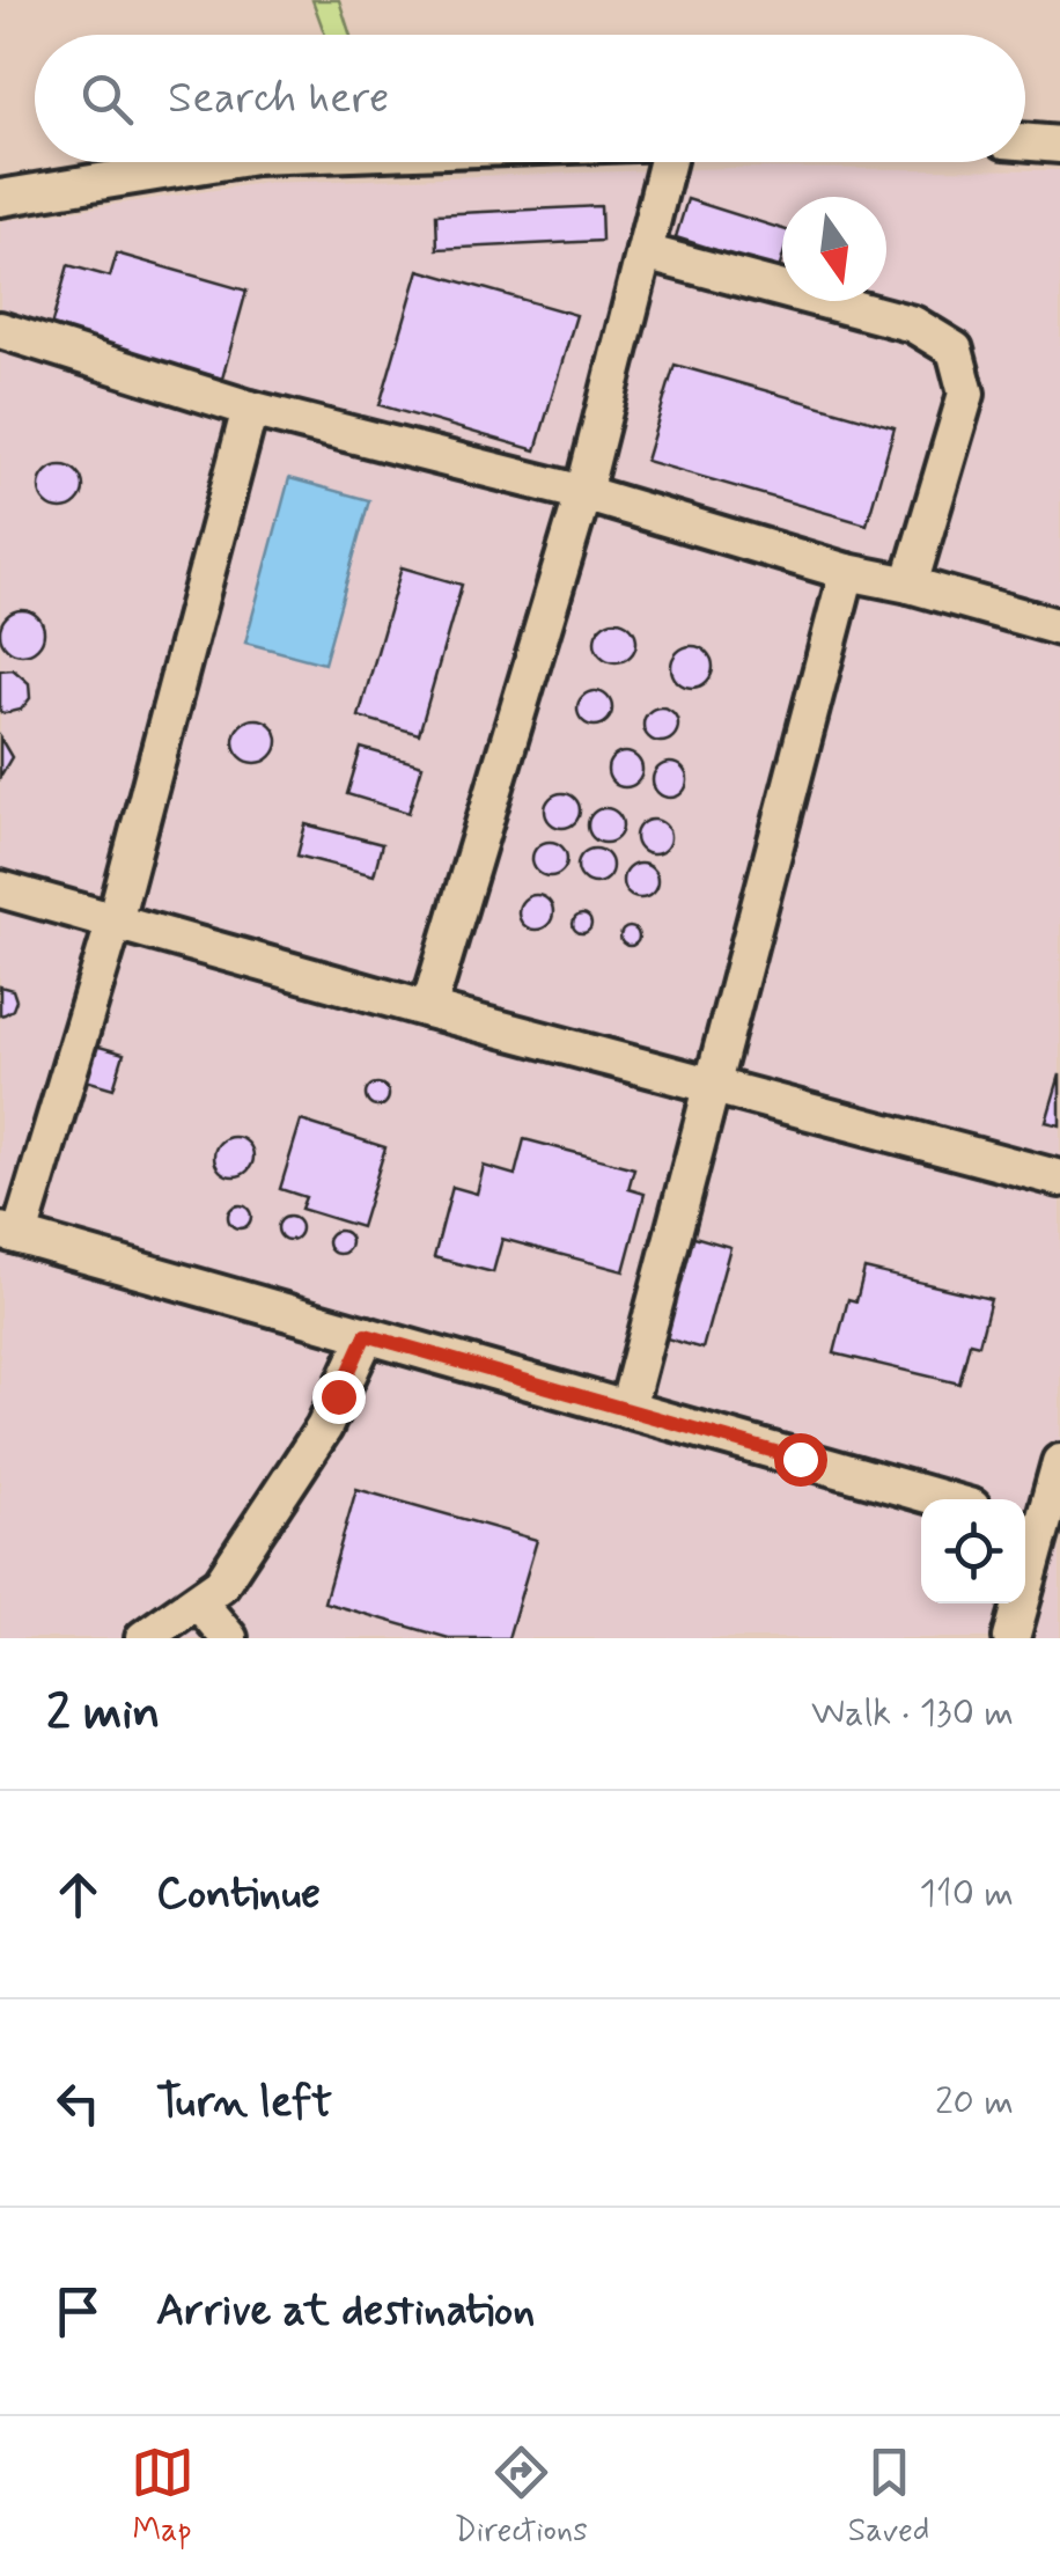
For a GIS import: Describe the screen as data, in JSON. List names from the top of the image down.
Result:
{
  "north": "bottom",
  "page": {
    "search": "Search here",
    "heading": ["2 min", "Walk · 130 m"],
    "list": [
      ["Continue", "110 m"],
      ["Turn left", "20 m"],
      "Arrive at destination"
    ],
    "nav": ["Map", "Directions", "Saved"]
  }
}
